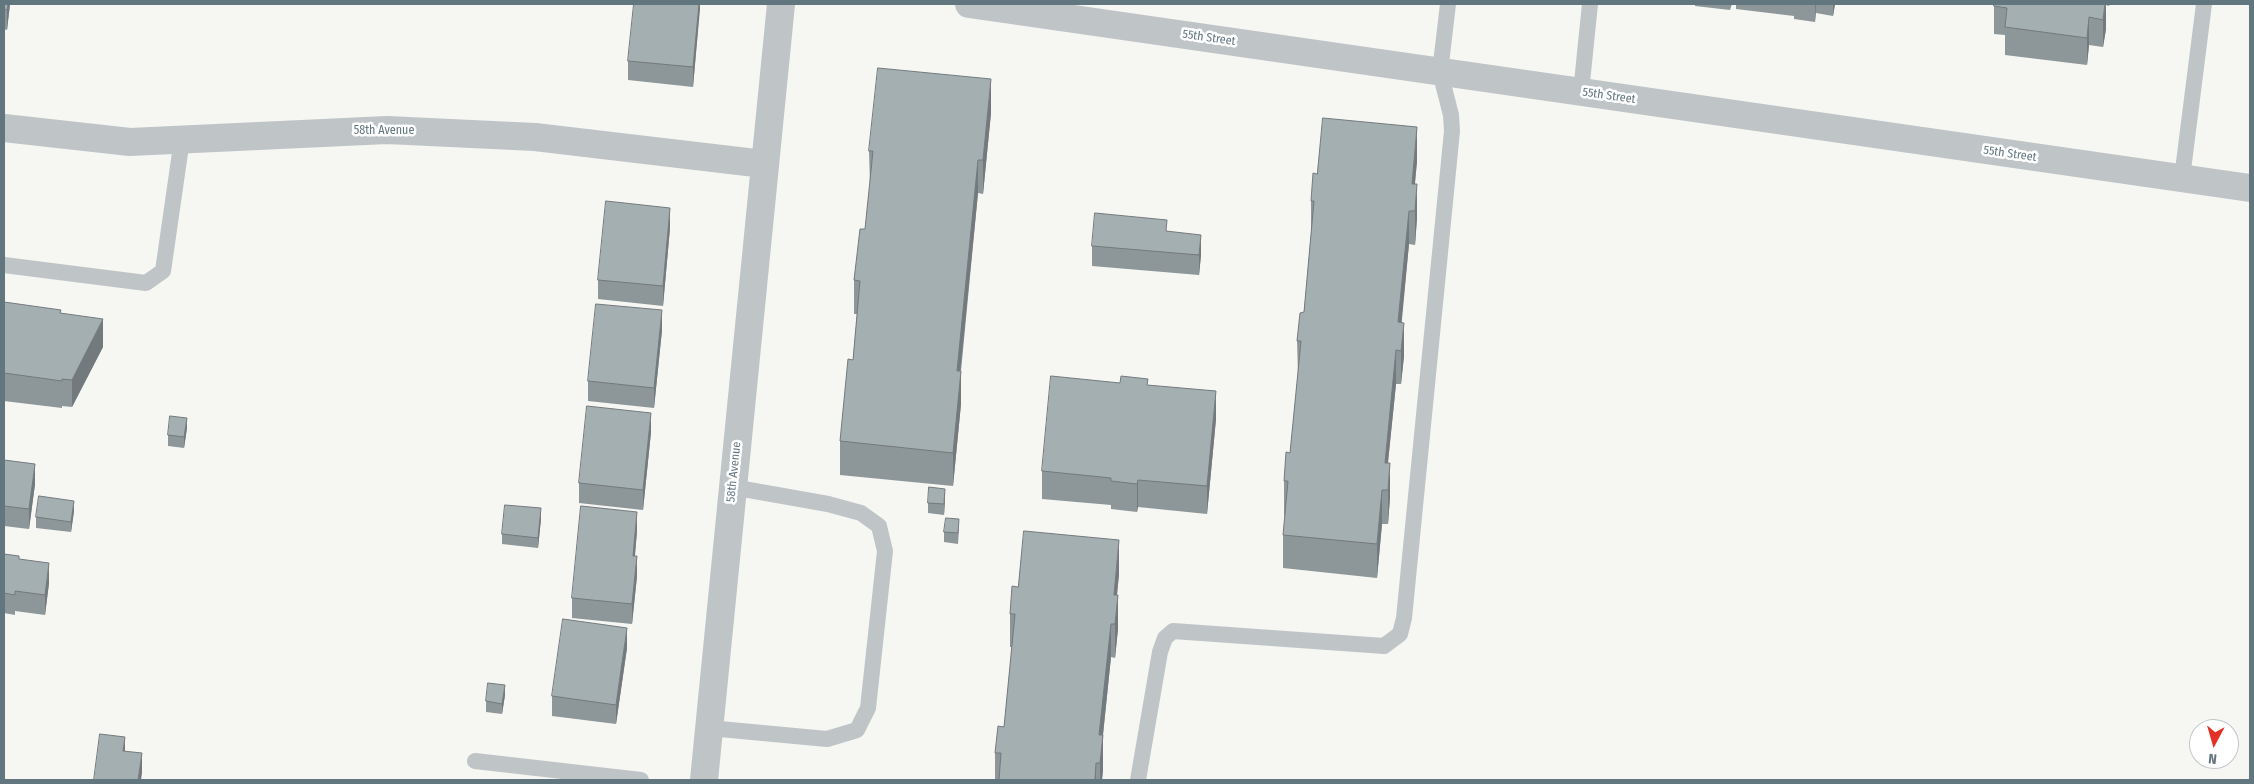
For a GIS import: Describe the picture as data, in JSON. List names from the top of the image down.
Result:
{
  "streets": {
    "street": ["55th Street", "58th Avenue"]
  },
  "north": "bottom"
}
